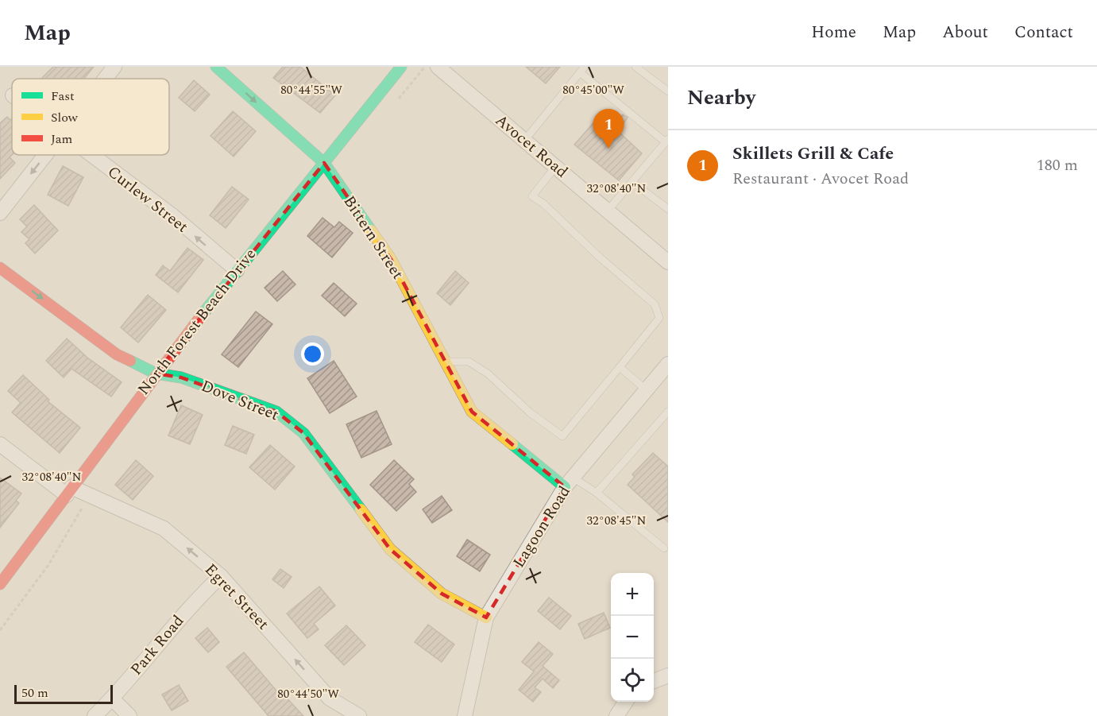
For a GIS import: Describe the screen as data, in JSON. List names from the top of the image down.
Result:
{
  "streets": {
    "street": [
      "Avocet Road",
      "Curlew Street",
      "Bittern Street",
      "North Forest Beach Drive",
      "Dove Street",
      "Lagoon Road",
      "Egret Street",
      "Park Road"
    ]
  },
  "crossings": [
    ["Curlew Street", "North Forest Beach Drive"],
    ["Bittern Street", "North Forest Beach Drive"],
    ["Bittern Street", "Lagoon Road"],
    ["North Forest Beach Drive", "Dove Street"],
    ["North Forest Beach Drive", "Egret Street"],
    ["Dove Street", "Lagoon Road"],
    ["Egret Street", "Park Road"]
  ],
  "one_way": ["Curlew Street", "Egret Street"],
  "legend": ["Fast", "Slow", "Jam"],
  "scale_bar": "50 m",
  "page": {
    "header": "Map",
    "nav": [
      "Home",
      "Map",
      "About",
      "Contact"
    ],
    "heading": "Nearby",
    "pins": "1",
    "list": [
      {
        "mark": "1",
        "name": "Skillets Grill & Cafe",
        "note": "Restaurant · Avocet Road",
        "value": "180 m"
      }
    ],
    "map_buttons": ["+", "−"],
    "scale": "50 m"
  },
  "coordinates": [
    "80°44'55\"W",
    "80°45'00\"W",
    "32°08'40\"N",
    "32°08'45\"N",
    "80°44'50\"W"
  ]
}
